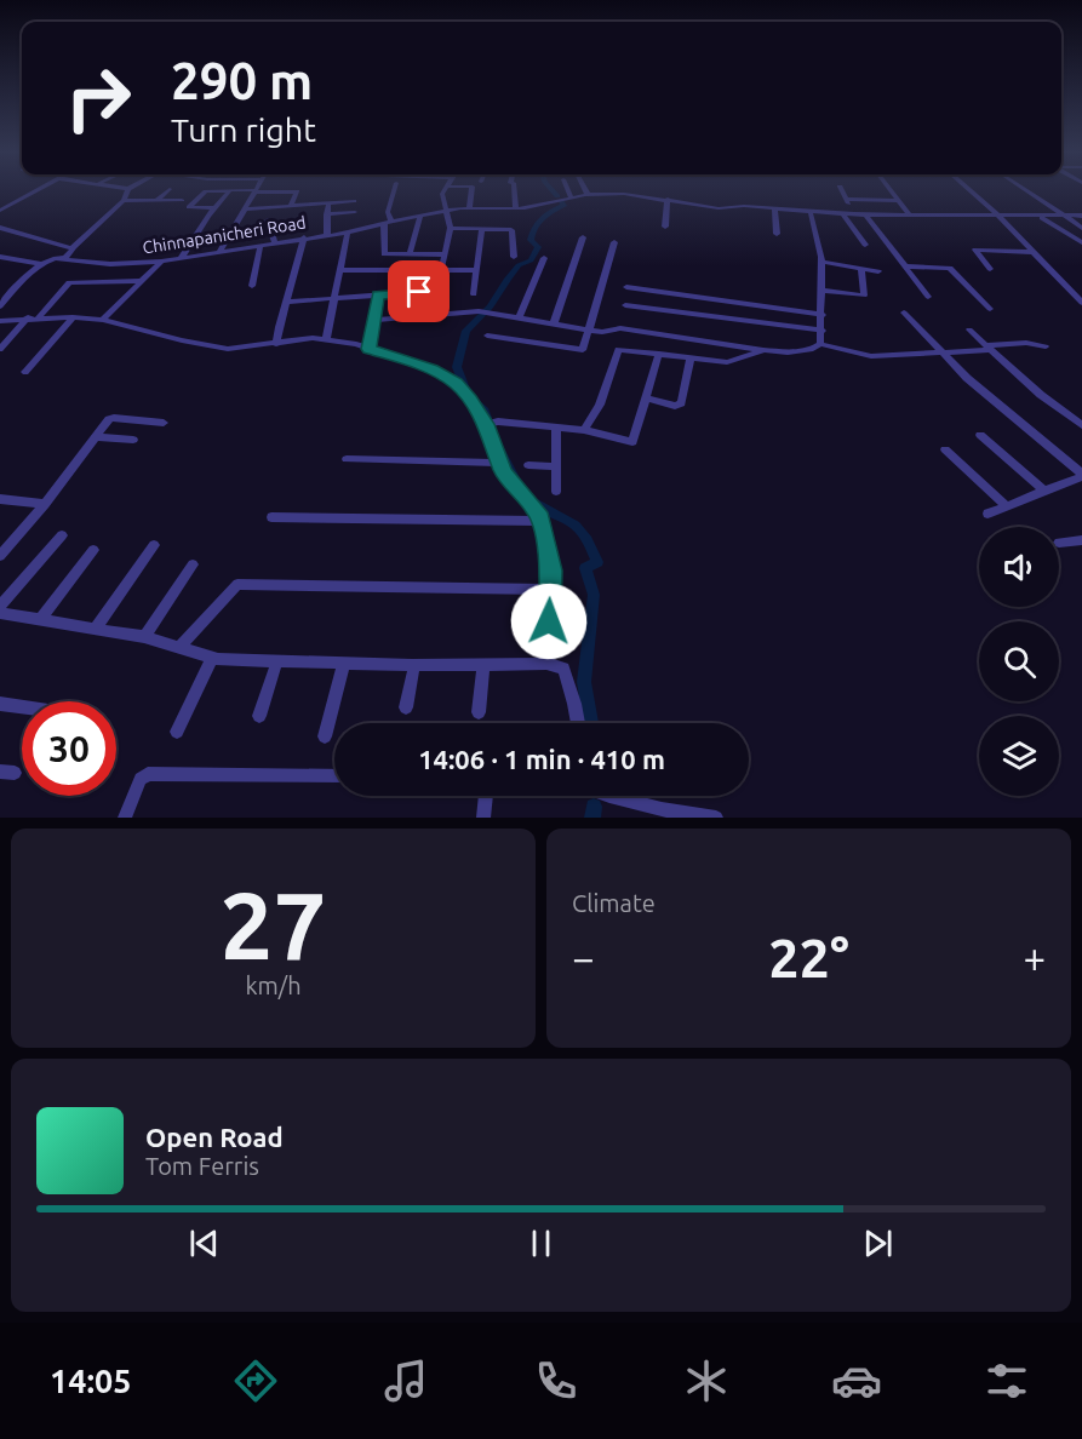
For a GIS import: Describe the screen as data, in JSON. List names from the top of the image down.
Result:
{
  "streets": {
    "street": ["Chinnapanicheri Road"]
  },
  "page": {
    "turn": ["290 m", "Turn right"],
    "limit": "30",
    "trip": "14:06 · 1 min · 410 m",
    "tile": [
      ["27", "km/h"],
      "Climate"
    ],
    "heat": ["−", "22°", "+"],
    "song": ["Open Road", "Tom Ferris"],
    "tabs": "14:05"
  }
}
